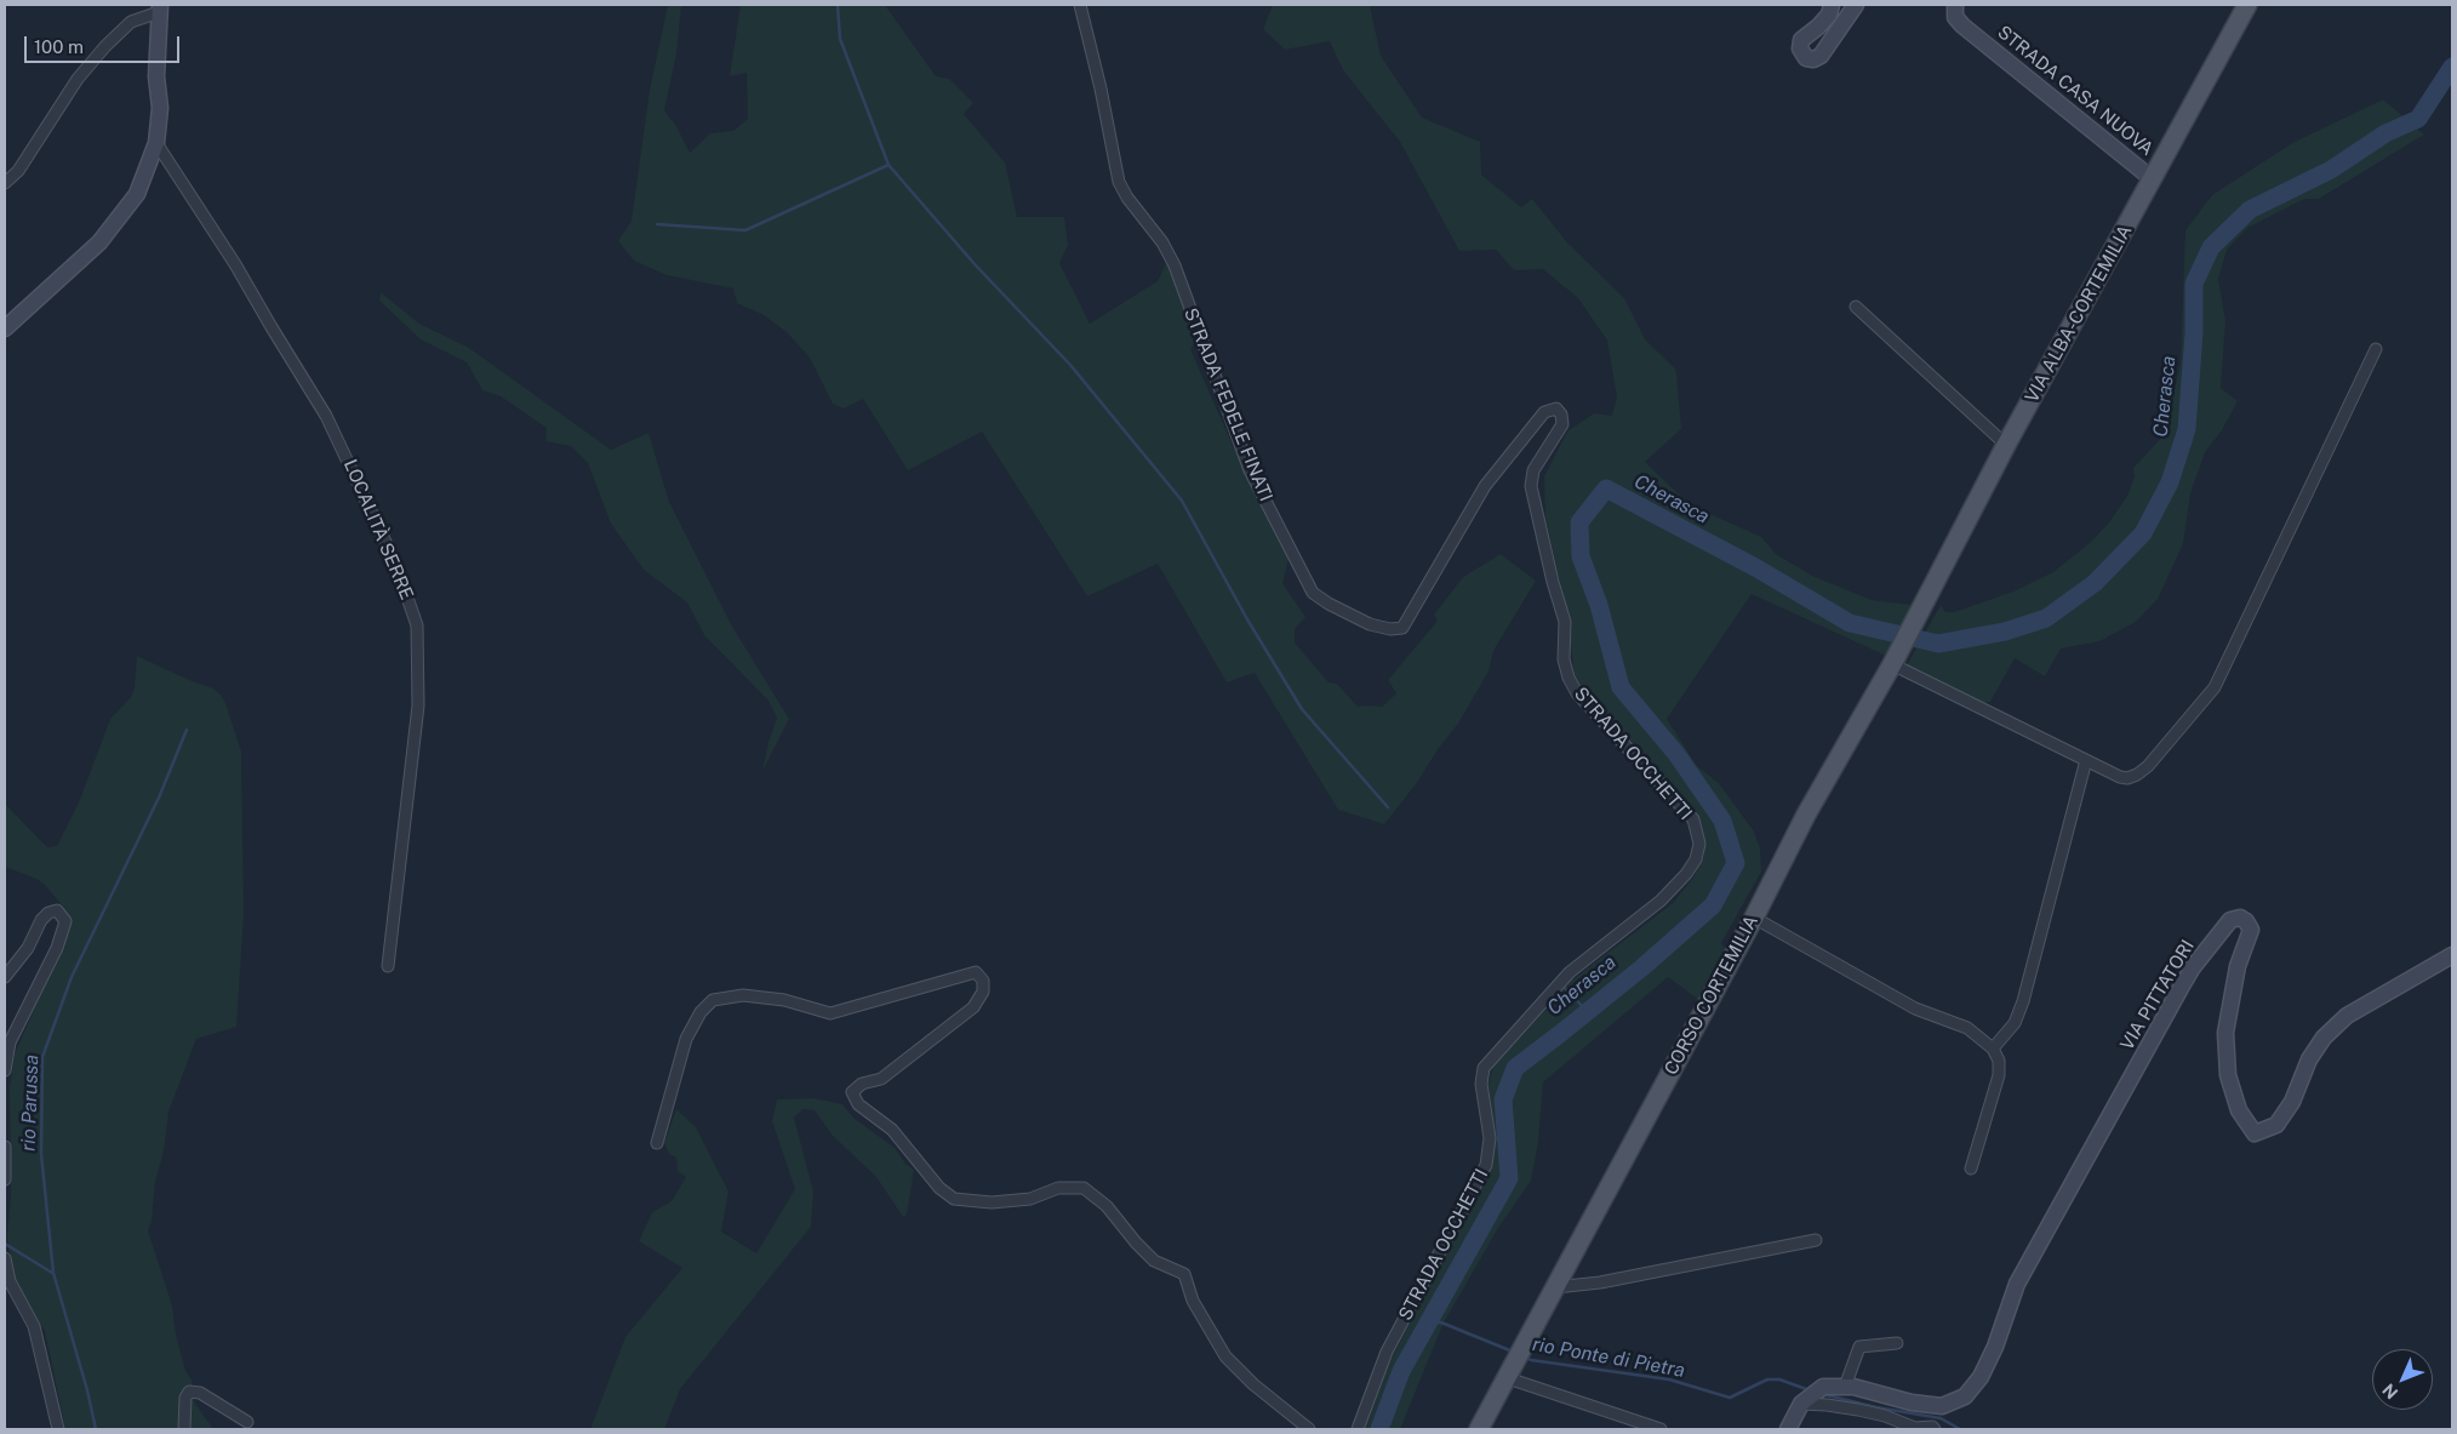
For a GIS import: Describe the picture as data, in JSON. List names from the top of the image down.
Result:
{
  "streets": {
    "main road": ["VIA ALBA-CORTEMILIA", "CORSO CORTEMILIA"],
    "street": [
      "STRADA CASA NUOVA",
      "STRADA FEDELE FINATI",
      "LOCALITÀ SERRE",
      "STRADA OCCHETTI",
      "VIA PITTATORI"
    ]
  },
  "crossings": [
    ["STRADA CASA NUOVA", "VIA ALBA-CORTEMILIA"],
    ["VIA ALBA-CORTEMILIA", "CORSO CORTEMILIA"],
    ["STRADA FEDELE FINATI", "STRADA OCCHETTI"]
  ],
  "water": ["Cherasca", "rio Parussa", "rio Ponte di Pietra"],
  "scale_bar": "100 m",
  "north": "bottom left"
}
